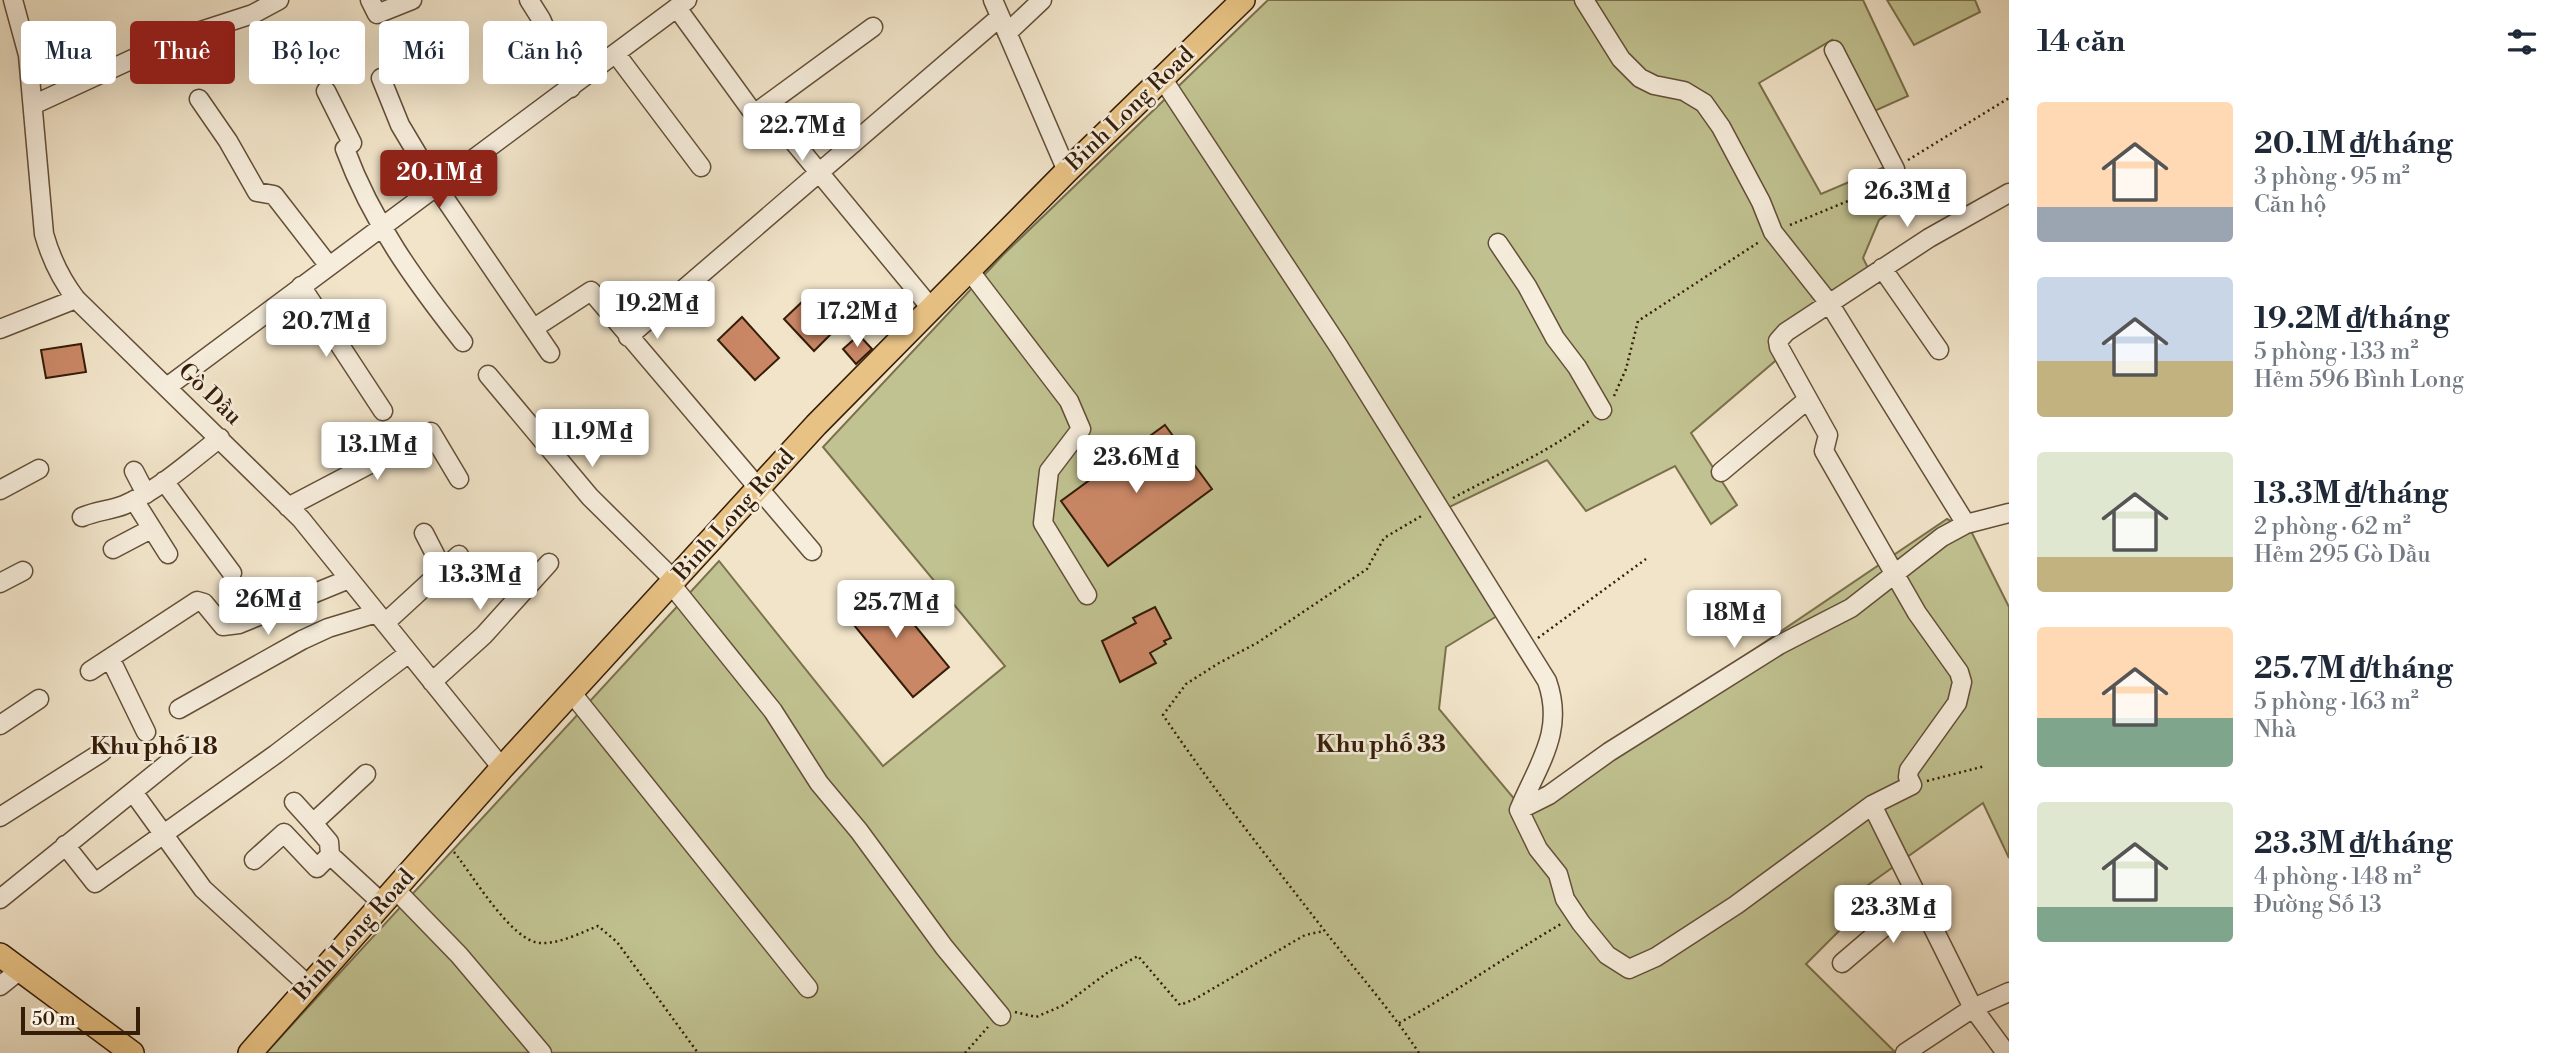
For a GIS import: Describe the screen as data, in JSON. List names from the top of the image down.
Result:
{
  "streets": {
    "main road": ["Binh Long Road"],
    "street": ["Gò Dầu"]
  },
  "crossings": [
    ["Binh Long Road", "Gò Dầu"]
  ],
  "districts": ["Khu phố 33", "Khu phố 18"],
  "scale_bar": "50 m",
  "page": {
    "heading": "14 căn",
    "chip": [
      "Mua",
      "Thuê",
      "Bộ lọc",
      "Mới",
      "Căn hộ"
    ],
    "list": [
      {
        "name": "20.1M ₫/tháng",
        "note": "3 phòng · 95 m² · Căn hộ"
      },
      {
        "name": "19.2M ₫/tháng",
        "note": "5 phòng · 133 m² · Hẻm 596 Bình Long"
      },
      {
        "name": "13.3M ₫/tháng",
        "note": "2 phòng · 62 m² · Hẻm 295 Gò Dầu"
      },
      {
        "name": "25.7M ₫/tháng",
        "note": "5 phòng · 163 m² · Nhà"
      },
      {
        "name": "23.3M ₫/tháng",
        "note": "4 phòng · 148 m² · Đường Số 13"
      }
    ],
    "price": [
      "22.7M ₫",
      "20.1M ₫",
      "26.3M ₫",
      "19.2M ₫",
      "17.2M ₫",
      "20.7M ₫",
      "11.9M ₫",
      "13.1M ₫",
      "23.6M ₫",
      "13.3M ₫",
      "26M ₫",
      "25.7M ₫",
      "18M ₫",
      "23.3M ₫"
    ],
    "scale": "50 m"
  }
}
